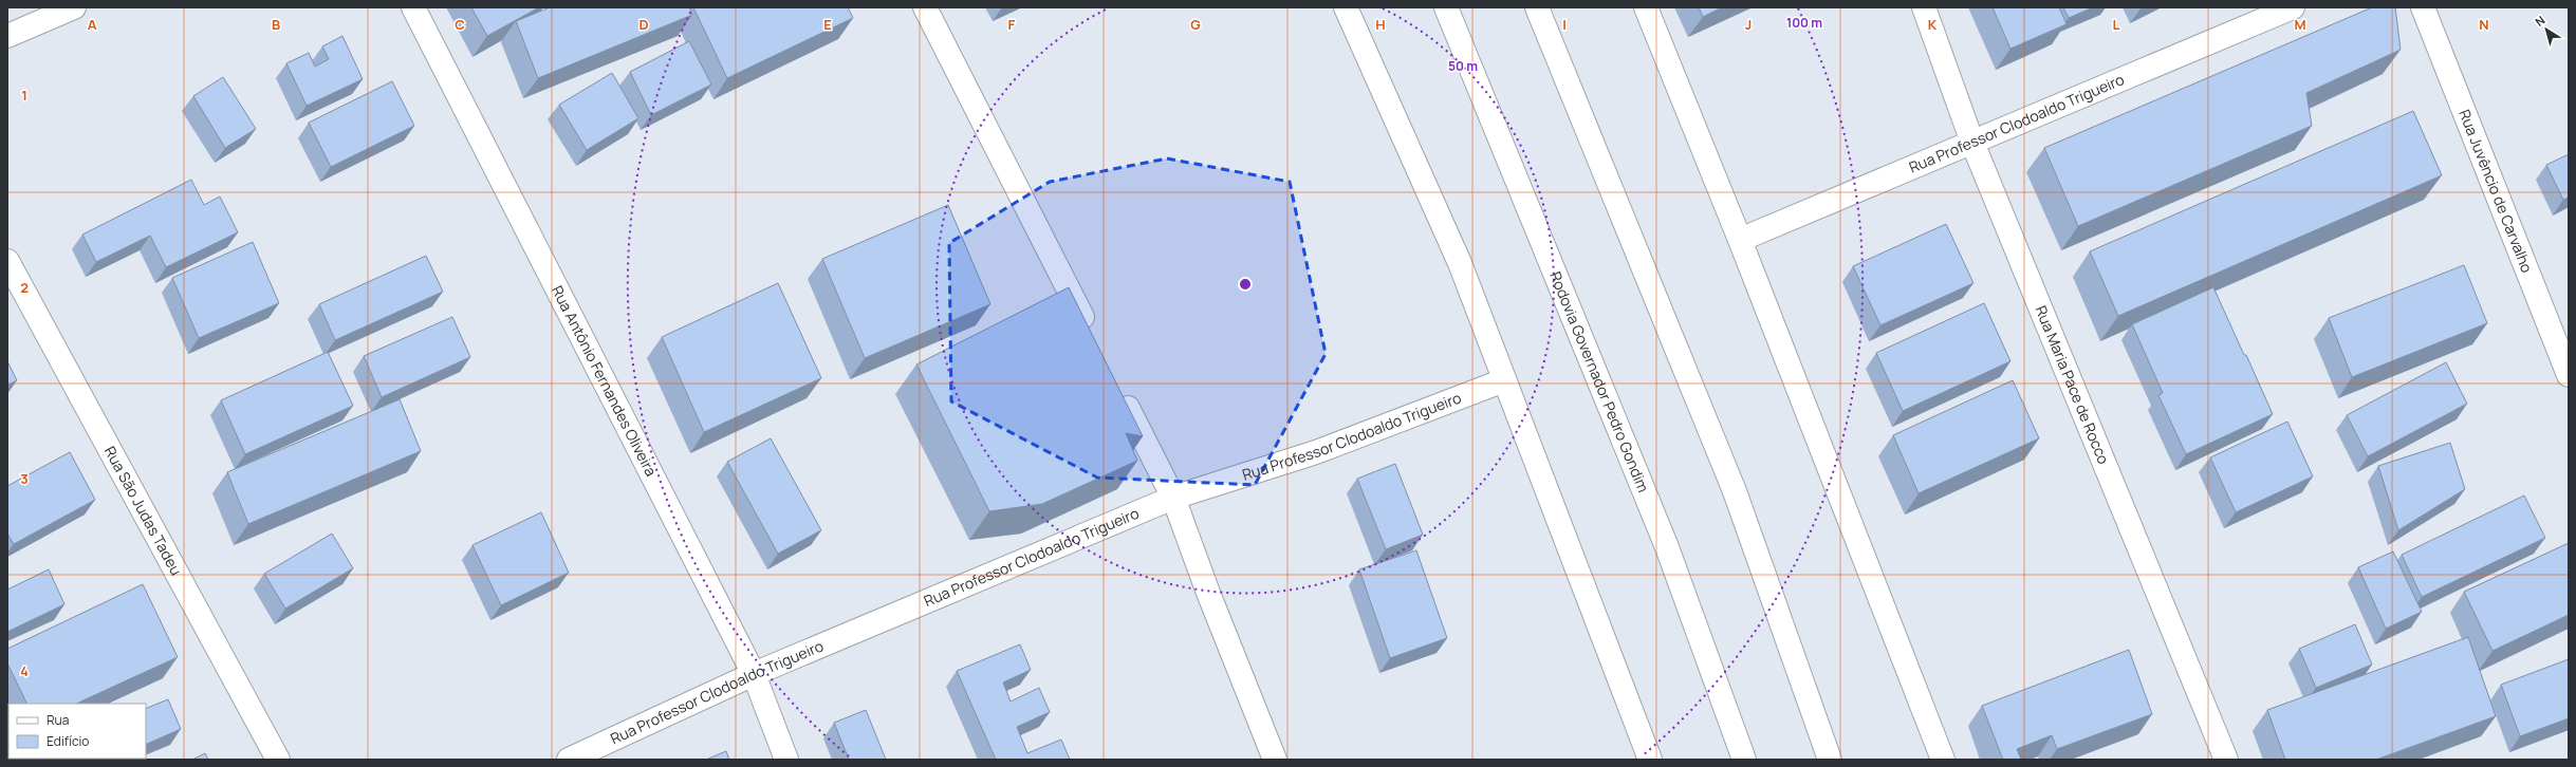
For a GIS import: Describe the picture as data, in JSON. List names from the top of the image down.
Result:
{
  "streets": {
    "main road": [
      "Rua Professor Clodoaldo Trigueiro",
      "Rua Juvêncio de Carvalho",
      "Rua Antônio Fernandes Oliveira",
      "Rodovia Governador Pedro Gondim",
      "Rua Maria Pace de Rocco",
      "Rua São Judas Tadeu"
    ]
  },
  "crossings": [
    ["Rua Professor Clodoaldo Trigueiro", "Rua Antônio Fernandes Oliveira"],
    ["Rua Professor Clodoaldo Trigueiro", "Rua Maria Pace de Rocco"]
  ],
  "legend": ["Rua", "Edifício"],
  "north": "top left",
  "grid": {
    "columns": [
      "A",
      "B",
      "C",
      "D",
      "E",
      "F",
      "G",
      "H",
      "I",
      "J",
      "K",
      "L",
      "M",
      "N"
    ],
    "rows": [
      "1",
      "2",
      "3",
      "4"
    ]
  },
  "rings": ["100 m", "50 m"]
}
